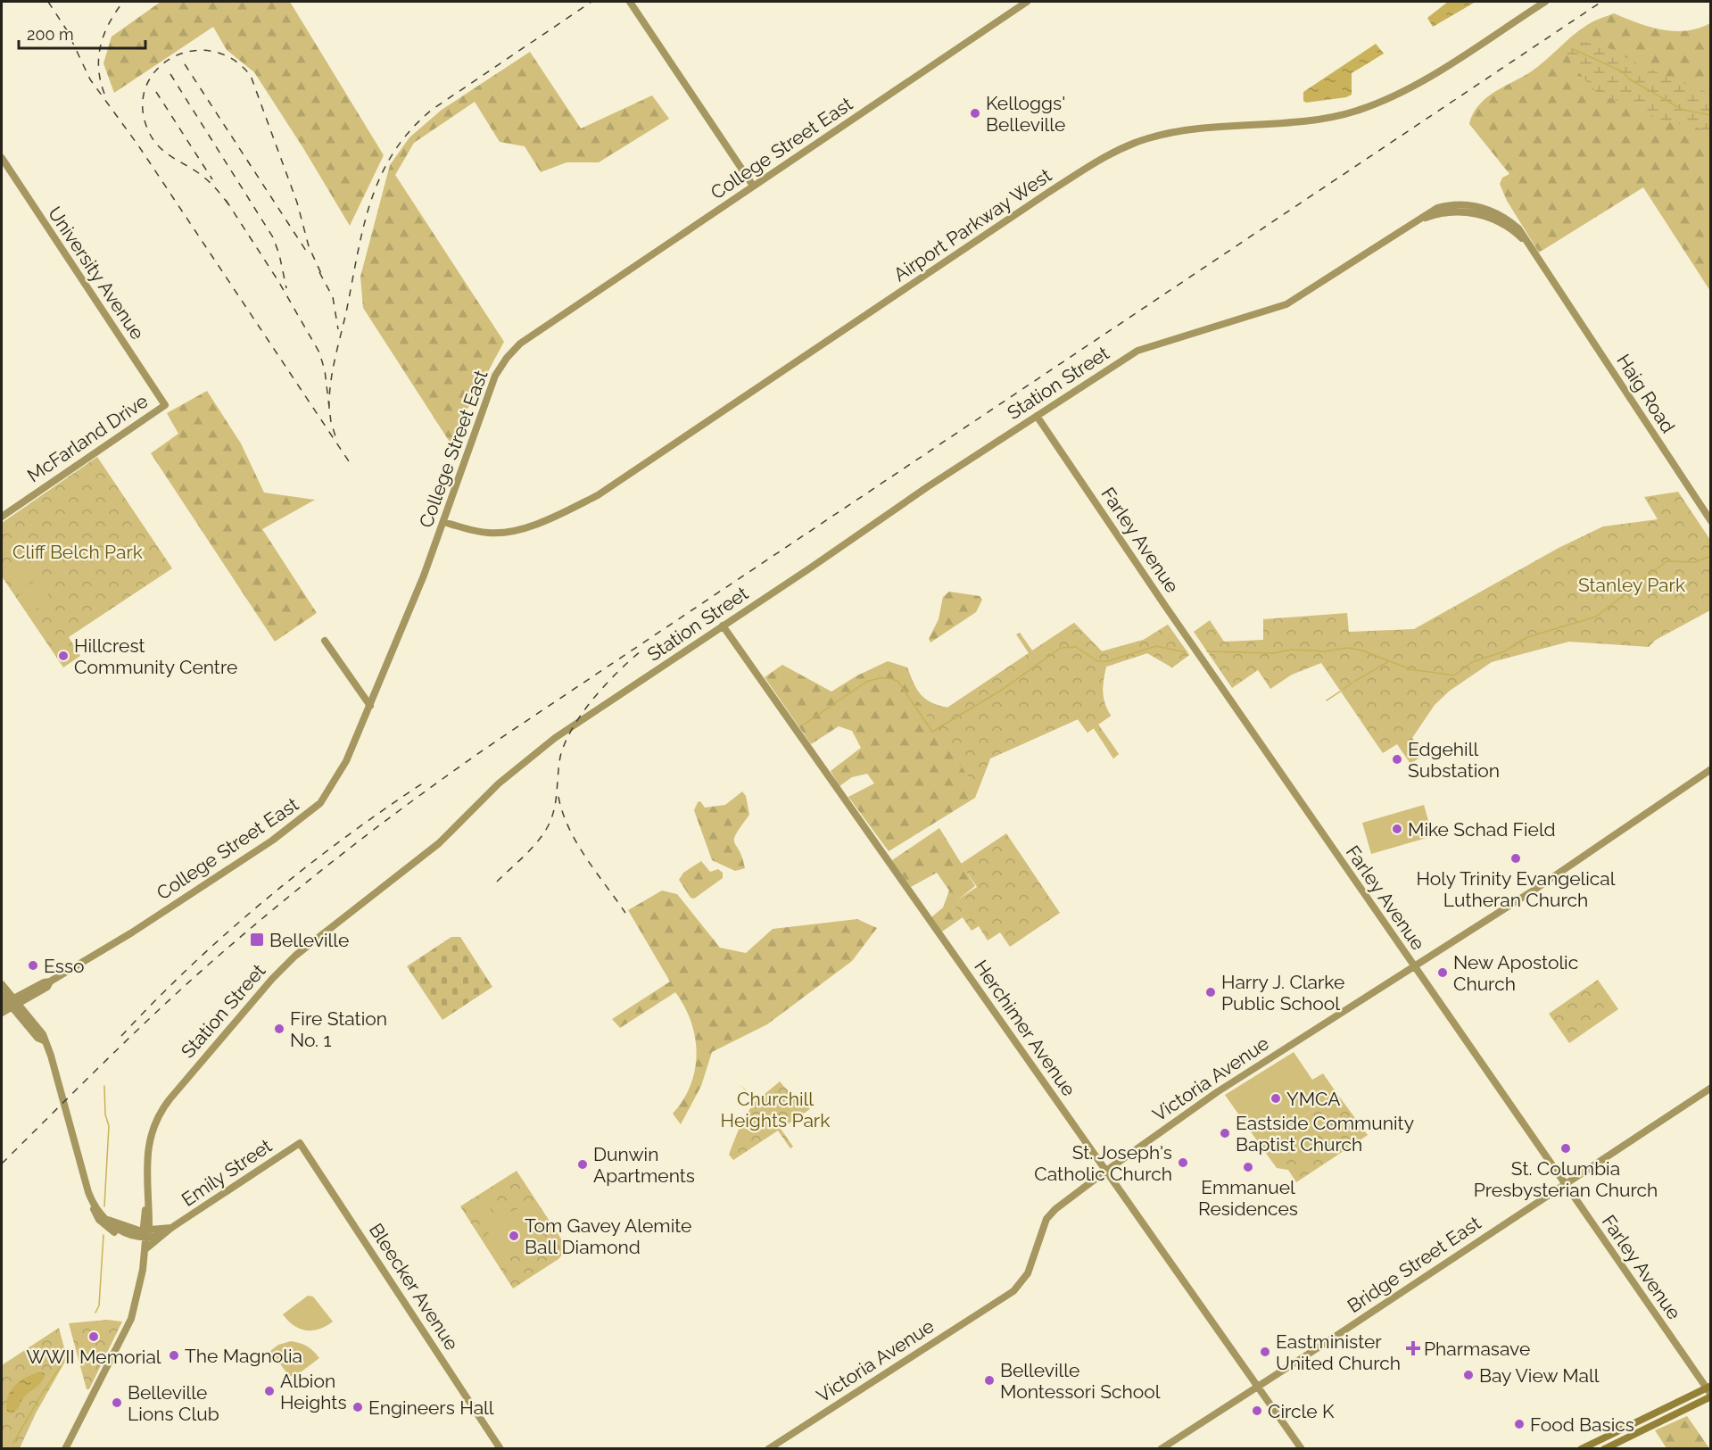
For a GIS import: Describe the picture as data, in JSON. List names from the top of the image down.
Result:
{
  "streets": {
    "street": [
      "College Street East",
      "Airport Parkway West",
      "University Avenue",
      "Station Street",
      "Haig Road",
      "McFarland Drive",
      "Farley Avenue",
      "Herchimer Avenue",
      "Victoria Avenue",
      "Emily Street",
      "Bridge Street East",
      "Bleecker Avenue"
    ]
  },
  "crossings": [
    ["College Street East", "Airport Parkway West"],
    ["University Avenue", "McFarland Drive"],
    ["Station Street", "Haig Road"],
    ["Station Street", "Farley Avenue"],
    ["Station Street", "Herchimer Avenue"],
    ["Station Street", "Emily Street"],
    ["Farley Avenue", "Victoria Avenue"],
    ["Farley Avenue", "Bridge Street East"],
    ["Herchimer Avenue", "Victoria Avenue"],
    ["Herchimer Avenue", "Bridge Street East"],
    ["Emily Street", "Bleecker Avenue"]
  ],
  "parks": ["Cliff Belch Park", "Stanley Park", "Churchill Heights Park"],
  "places": {
    "other": [
      "Kelloggs' Belleville",
      "Hillcrest Community Centre",
      "Edgehill Substation",
      "Mike Schad Field",
      "Holy Trinity Evangelical Lutheran Church",
      "Esso",
      "New Apostolic Church",
      "Harry J. Clarke Public School",
      "Fire Station No. 1",
      "YMCA",
      "Eastside Community Baptist Church",
      "St. Columbia Presbysterian Church",
      "St. Joseph's Catholic Church",
      "Dunwin Apartments",
      "Emmanuel Residences",
      "Tom Gavey Alemite Ball Diamond",
      "WWII Memorial",
      "Eastminister United Church",
      "The Magnolia",
      "Bay View Mall",
      "Belleville Montessori School",
      "Albion Heights",
      "Belleville Lions Club",
      "Engineers Hall",
      "Circle K",
      "Food Basics"
    ],
    "transit": ["Belleville"],
    "health": ["Pharmasave"]
  },
  "scale_bar": "200 m"
}
